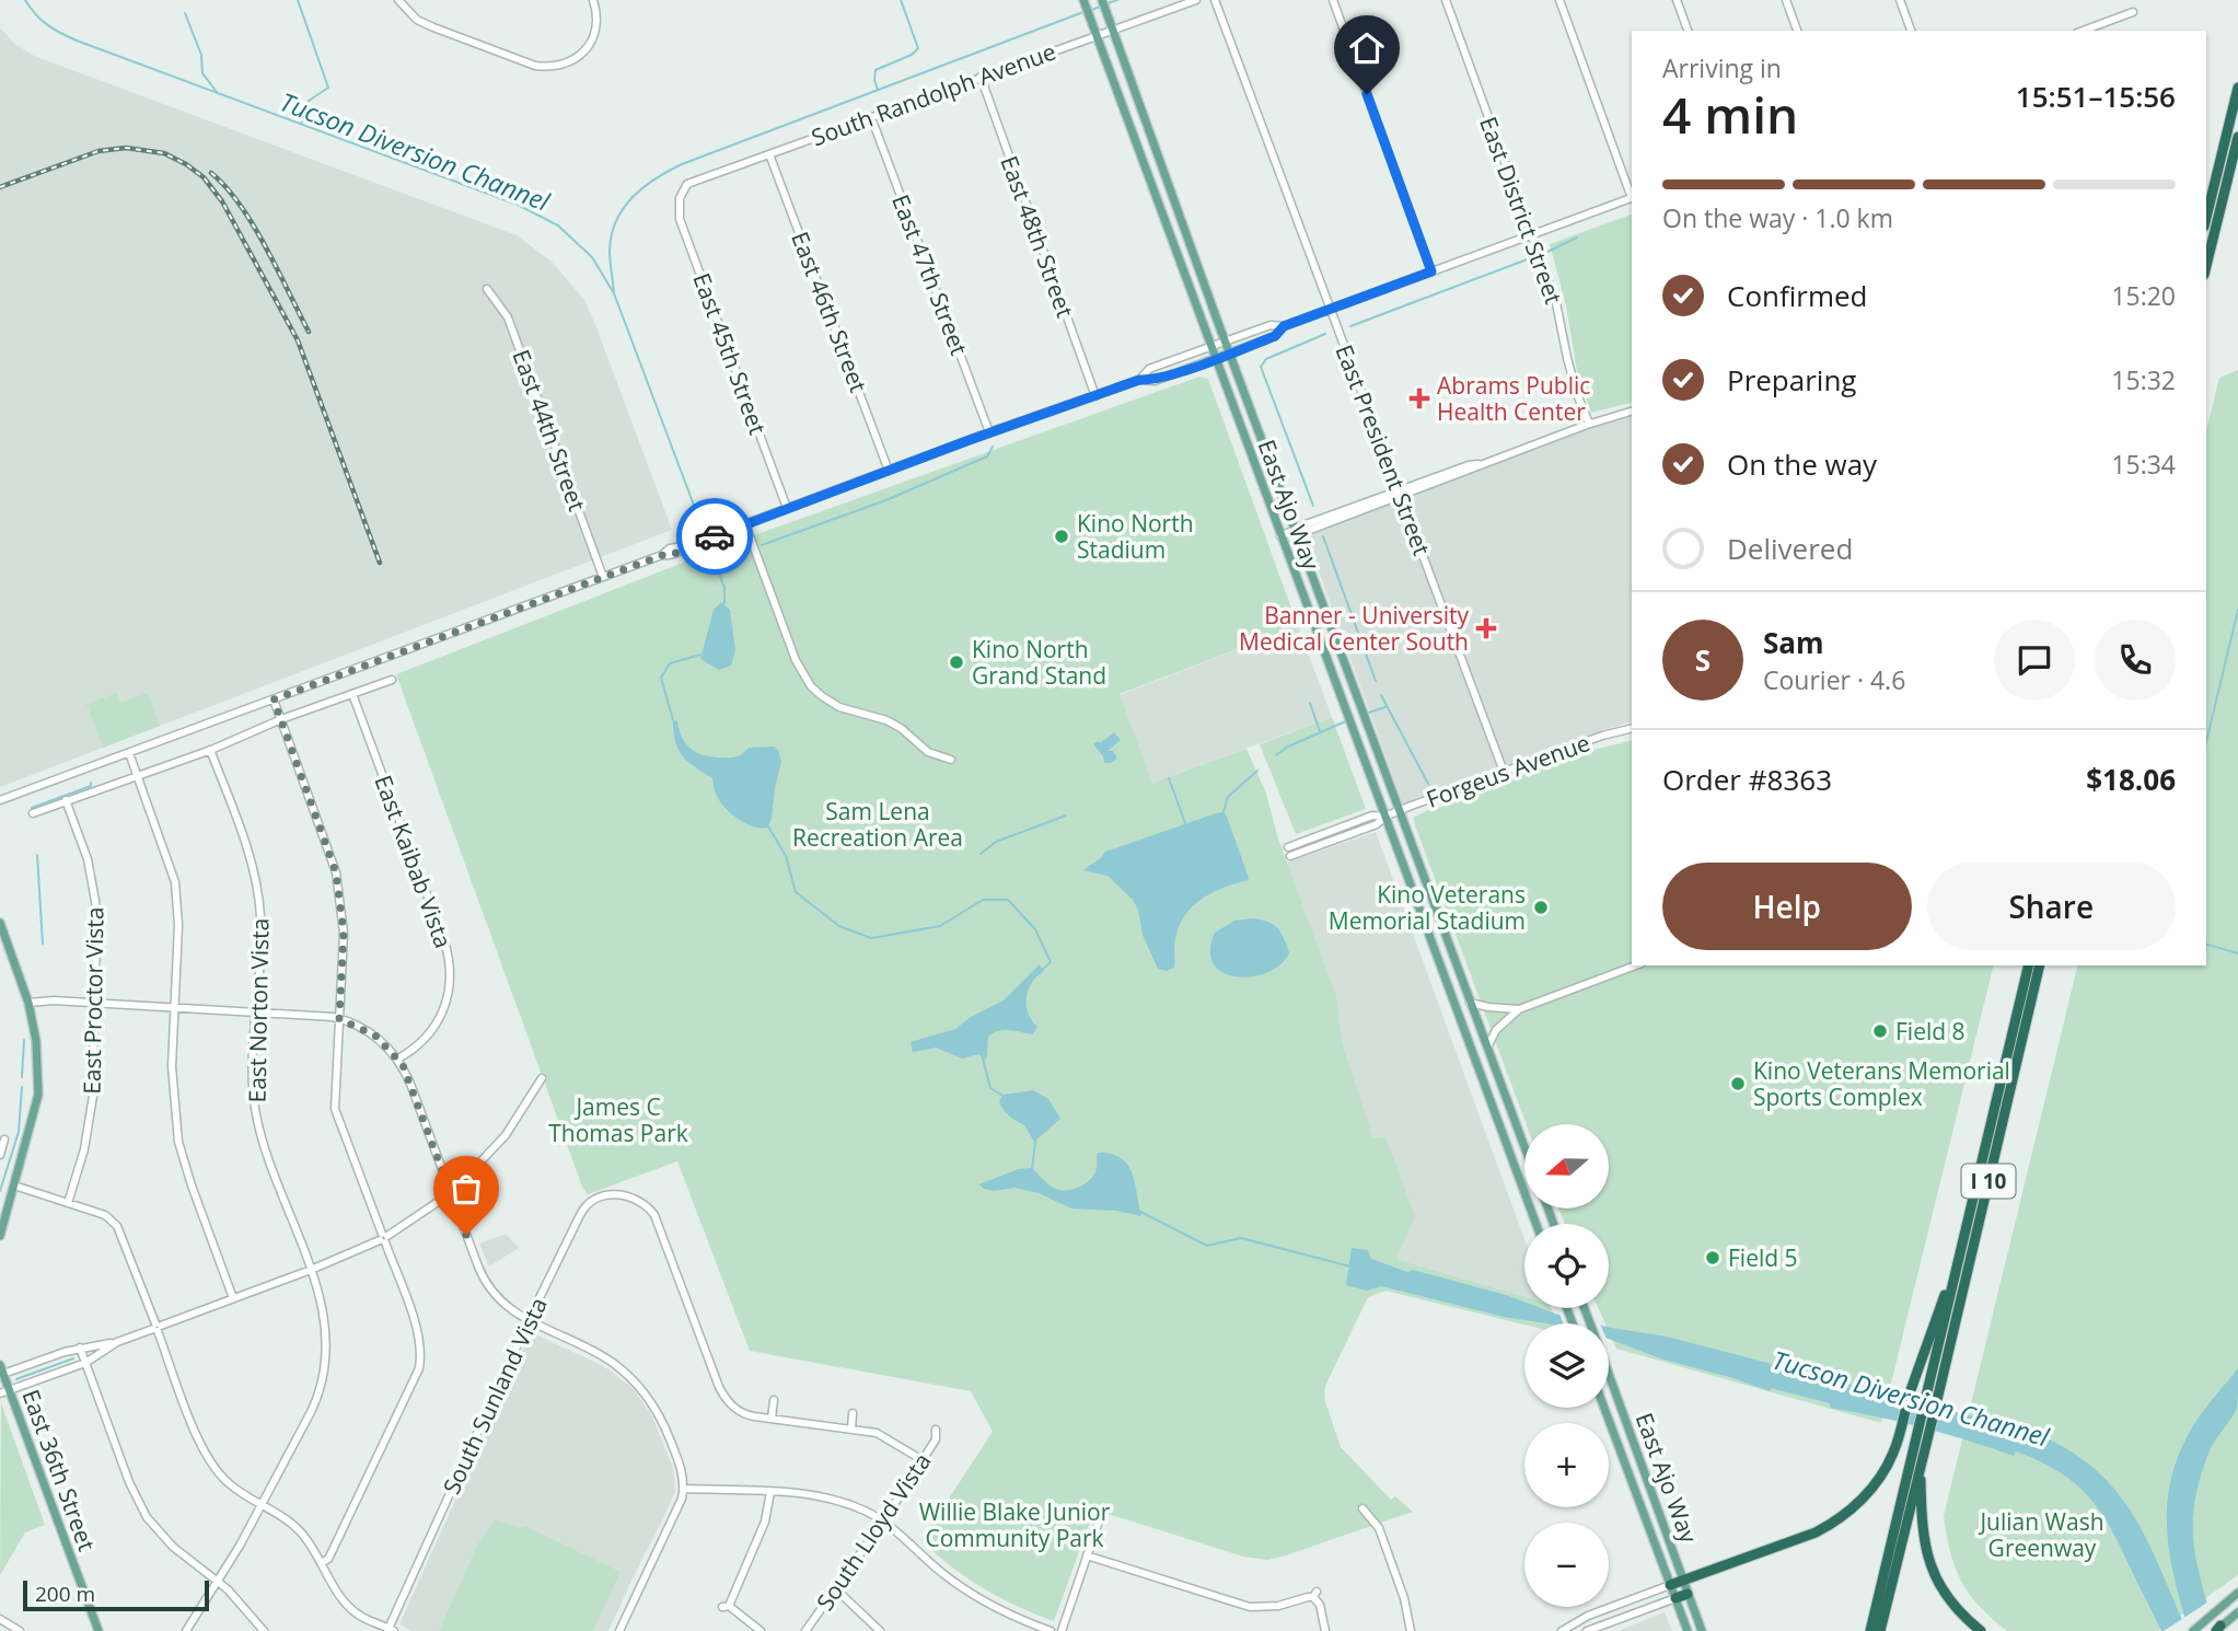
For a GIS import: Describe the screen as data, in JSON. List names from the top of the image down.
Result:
{
  "streets": {
    "highway": ["I 10"],
    "main road": ["East Ajo Way", "East 36th Street"],
    "street": [
      "South Randolph Avenue",
      "East District Street",
      "East 48th Street",
      "East 47th Street",
      "East 46th Street",
      "East 45th Street",
      "East 44th Street",
      "East President Street",
      "Forgeus Avenue",
      "East Kaibab Vista",
      "East Proctor Vista",
      "East Norton Vista",
      "South Sunland Vista",
      "South Lloyd Vista"
    ]
  },
  "crossings": [
    ["South Randolph Avenue", "East 48th Street"],
    ["South Randolph Avenue", "East 47th Street"],
    ["South Randolph Avenue", "East 46th Street"],
    ["South Randolph Avenue", "East 45th Street"],
    ["South Randolph Avenue", "East Ajo Way"],
    ["East President Street", "Forgeus Avenue"],
    ["East Ajo Way", "Forgeus Avenue"]
  ],
  "water": ["Tucson Diversion Channel"],
  "parks": [
    "Sam Lena Recreation Area",
    "James C Thomas Park",
    "Willie Blake Junior Community Park",
    "Julian Wash Greenway"
  ],
  "places": {
    "health": ["Abrams Public Health Center", "Banner - University Medical Center South"],
    "other": [
      "Kino North Stadium",
      "Kino North Grand Stand",
      "Kino Veterans Memorial Stadium",
      "Field 8",
      "Kino Veterans Memorial Sports Complex",
      "Field 5"
    ]
  },
  "scale_bar": "200 m",
  "north": "left",
  "page": {
    "heading": ["4 min", "Arriving in", "15:51–15:56"],
    "panel": [
      "Sam",
      "Courier · 4.6",
      "Order #8363",
      "$18.06"
    ],
    "bar": "On the way · 1.0 km",
    "list": [
      ["Confirmed", "15:20"],
      ["Preparing", "15:32"],
      ["On the way", "15:34"],
      "Delivered"
    ],
    "round": "S",
    "buttons": ["Help", "Share"],
    "map_buttons": ["+", "−"],
    "scale": "200 m"
  }
}
